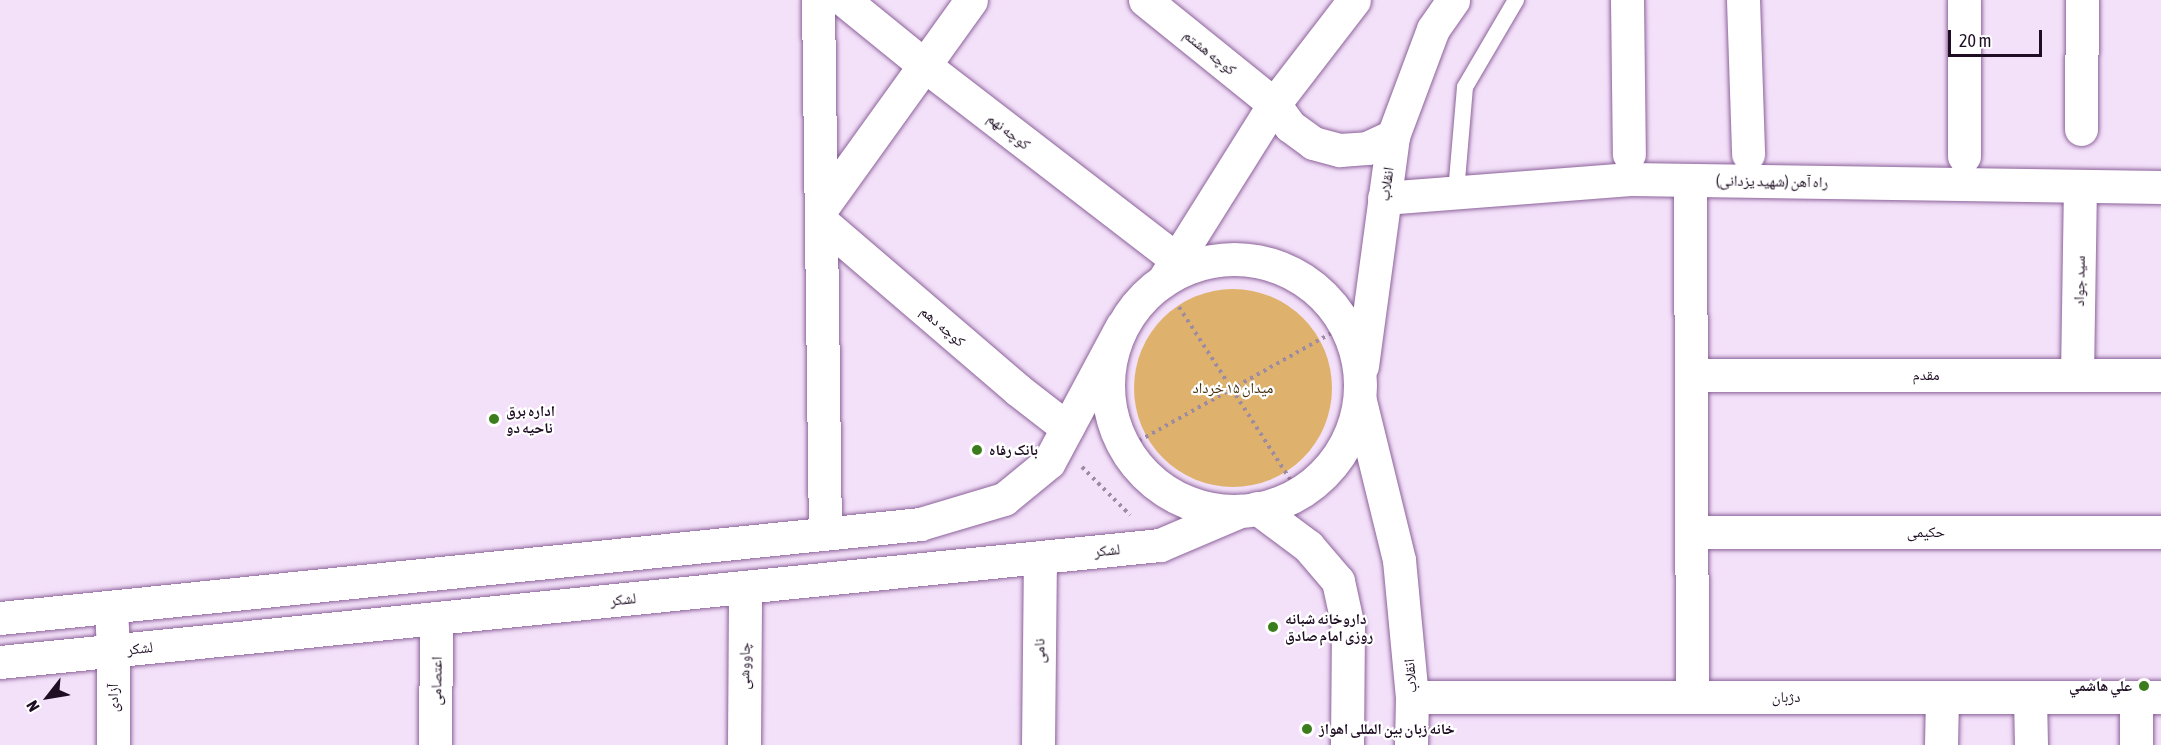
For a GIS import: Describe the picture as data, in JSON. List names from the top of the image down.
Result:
{
  "streets": {
    "street": [
      "کوچه هشتم",
      "کوچه نهم",
      "راه آهن (شهید یزدانی)",
      "انقلاب",
      "سید جواد",
      "کوچه دهم",
      "مقدم",
      "حکیمی",
      "لشکر",
      "نامی",
      "چاووشی",
      "اعتصامی",
      "دژبان",
      "آزادی"
    ]
  },
  "crossings": [
    ["کوچه هشتم", "انقلاب"],
    ["راه آهن (شهید یزدانی)", "انقلاب"],
    ["راه آهن (شهید یزدانی)", "سید جواد"],
    ["انقلاب", "لشکر"],
    ["انقلاب", "دژبان"],
    ["سید جواد", "مقدم"],
    ["لشکر", "نامی"],
    ["لشکر", "چاووشی"],
    ["لشکر", "اعتصامی"],
    ["لشکر", "آزادی"]
  ],
  "parks": ["میدان ۱۵ خرداد"],
  "places": [
    "اداره برق ناحیه دو",
    "بانک رفاه",
    "داروخانه شبانه روزی امام صادق",
    "علي هاشمي",
    "خانه زبان بین المللی اهواز"
  ],
  "scale_bar": "20 m",
  "north": "bottom left"
}
